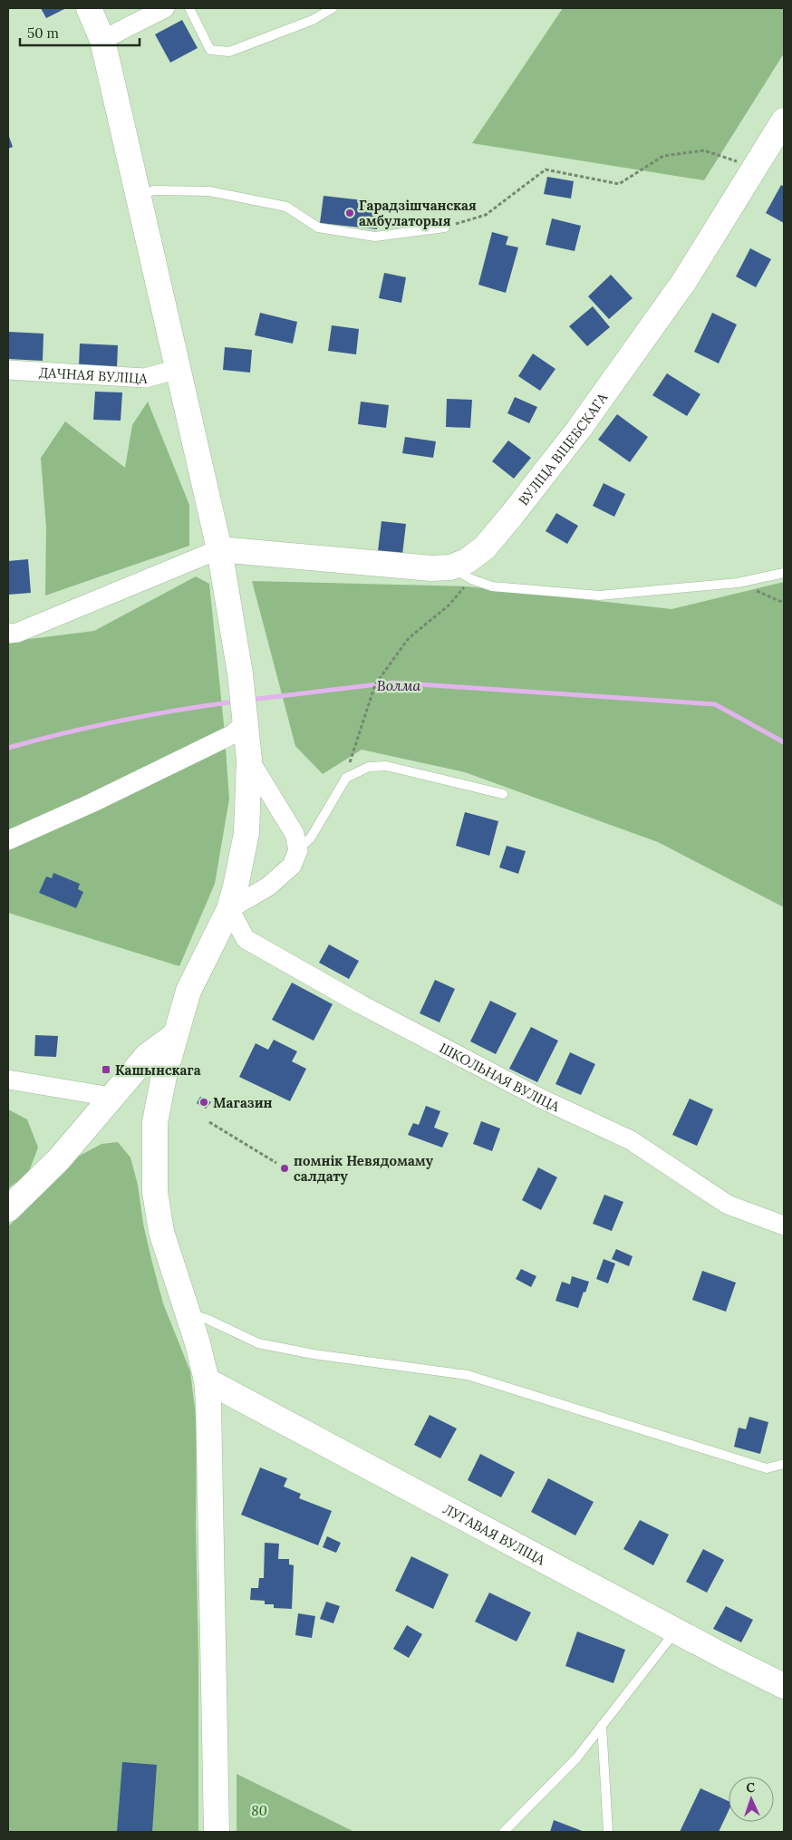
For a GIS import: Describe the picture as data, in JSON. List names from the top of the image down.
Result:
{
  "streets": {
    "main road": ["ВУЛІЦА ВІЦЕБСКАГА", "ЛУГАВАЯ ВУЛІЦА"],
    "street": ["ДАЧНАЯ ВУЛІЦА", "ШКОЛЬНАЯ ВУЛІЦА"]
  },
  "water": ["Волма"],
  "parks": ["80"],
  "places": {
    "other": ["Гарадзішчанская амбулаторыя", "Магазин", "помнік Невядомаму салдату"],
    "transit": ["Кашынскага"]
  },
  "scale_bar": "50 m",
  "north": "top"
}
